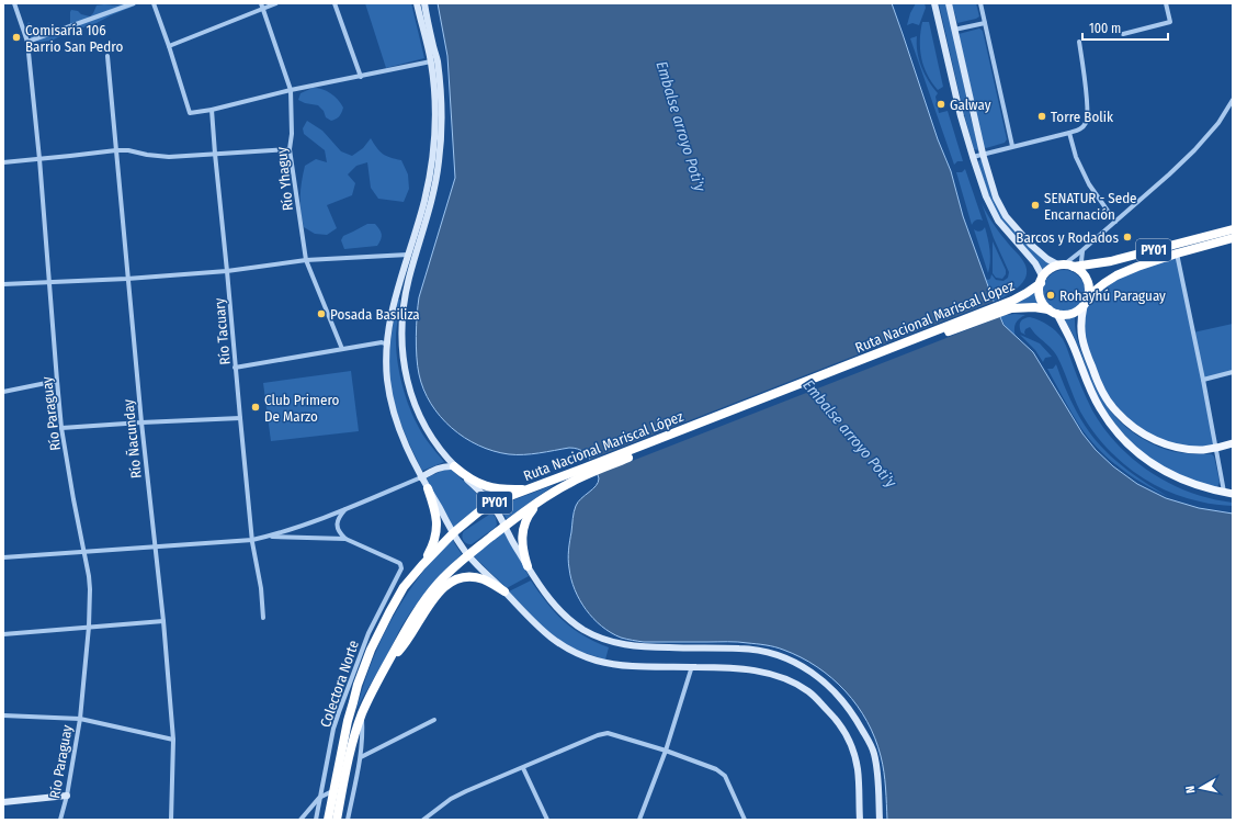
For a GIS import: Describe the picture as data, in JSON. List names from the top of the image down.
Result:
{
  "streets": {
    "highway": ["PY01", "Ruta Nacional Mariscal López"],
    "street": [
      "Río Yhaguy",
      "Río Tacuary",
      "Río Paraguay",
      "Río Ñacunday",
      "Colectora Norte"
    ]
  },
  "crossings": [
    ["PY01", "Ruta Nacional Mariscal López"]
  ],
  "water": ["Embalse arroyo Poti'y"],
  "places": [
    "Comisaría 106 Barrio San Pedro",
    "Galway",
    "Torre Bolik",
    "SENATUR - Sede Encarnación",
    "Barcos y Rodados",
    "Rohayhú Paraguay",
    "Posada Basiliza",
    "Club Primero De Marzo"
  ],
  "scale_bar": "100 m",
  "north": "left"
}
